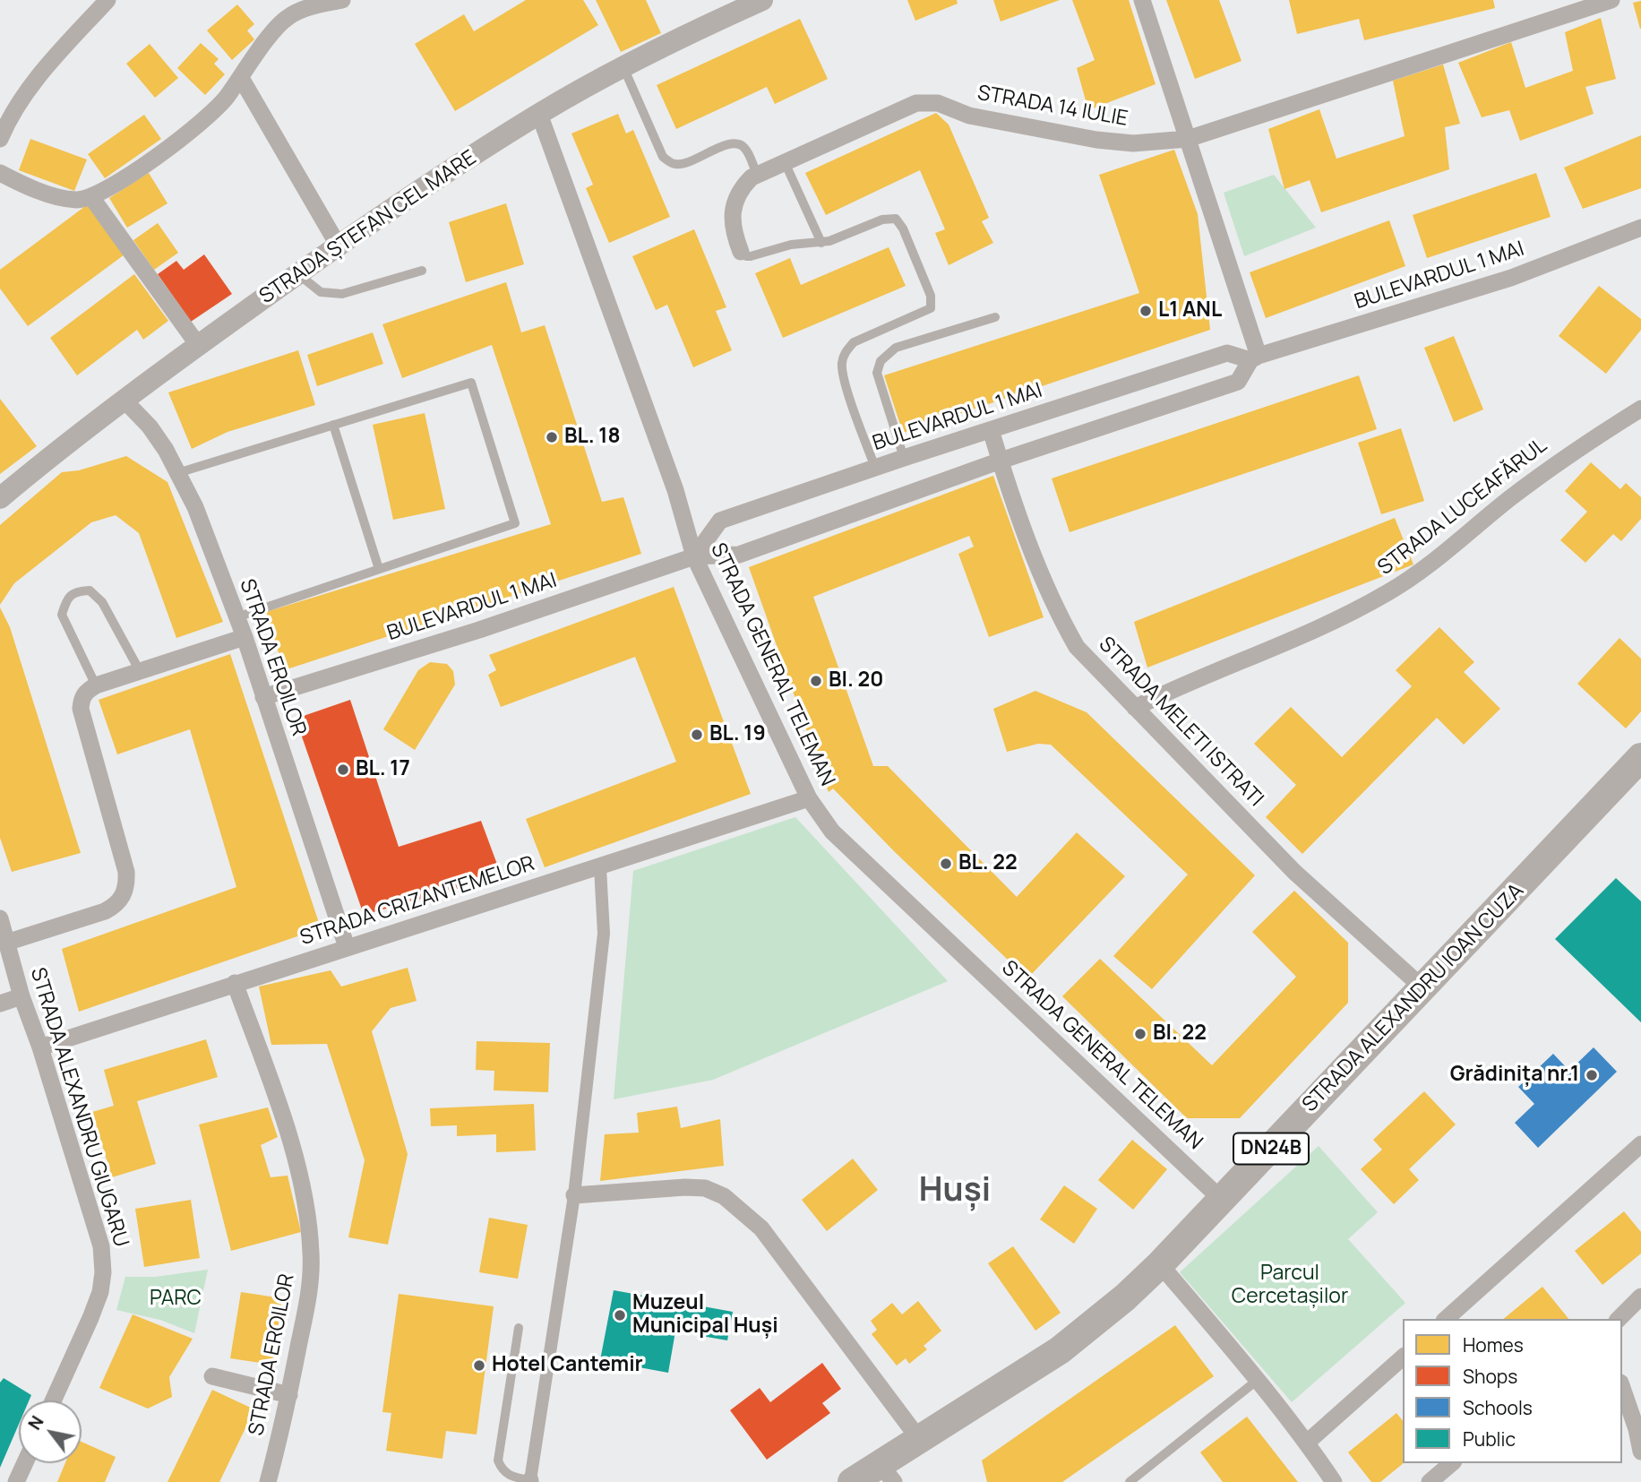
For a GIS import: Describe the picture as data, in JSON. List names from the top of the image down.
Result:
{
  "streets": {
    "highway": ["STRADA ALEXANDRU IOAN CUZA", "DN24B"],
    "street": [
      "STRADA 14 IULIE",
      "STRADA ȘTEFAN CEL MARE",
      "BULEVARDUL 1 MAI",
      "STRADA LUCEAFĂRUL",
      "STRADA EROILOR",
      "STRADA GENERAL TELEMAN",
      "STRADA MELETI ISTRATI",
      "STRADA CRIZANTEMELOR",
      "STRADA ALEXANDRU GIUGARU"
    ]
  },
  "crossings": [
    ["STRADA ȘTEFAN CEL MARE", "STRADA EROILOR"],
    ["STRADA ȘTEFAN CEL MARE", "STRADA GENERAL TELEMAN"],
    ["BULEVARDUL 1 MAI", "STRADA EROILOR"],
    ["BULEVARDUL 1 MAI", "STRADA GENERAL TELEMAN"],
    ["BULEVARDUL 1 MAI", "STRADA MELETI ISTRATI"],
    ["STRADA LUCEAFĂRUL", "STRADA MELETI ISTRATI"],
    ["STRADA EROILOR", "STRADA CRIZANTEMELOR"],
    ["STRADA GENERAL TELEMAN", "STRADA CRIZANTEMELOR"],
    ["STRADA GENERAL TELEMAN", "STRADA ALEXANDRU IOAN CUZA"],
    ["STRADA MELETI ISTRATI", "STRADA ALEXANDRU IOAN CUZA"],
    ["STRADA CRIZANTEMELOR", "STRADA ALEXANDRU GIUGARU"]
  ],
  "districts": ["Huși"],
  "parks": ["Parcul Cercetașilor", "PARC"],
  "places": [
    "L1 ANL",
    "BL. 18",
    "Bl. 20",
    "BL. 19",
    "BL. 17",
    "BL. 22",
    "Bl. 22",
    "Grădinița nr.1",
    "Muzeul Municipal Huși",
    "Hotel Cantemir"
  ],
  "legend": [
    "Homes",
    "Shops",
    "Schools",
    "Public"
  ],
  "north": "top left"
}
